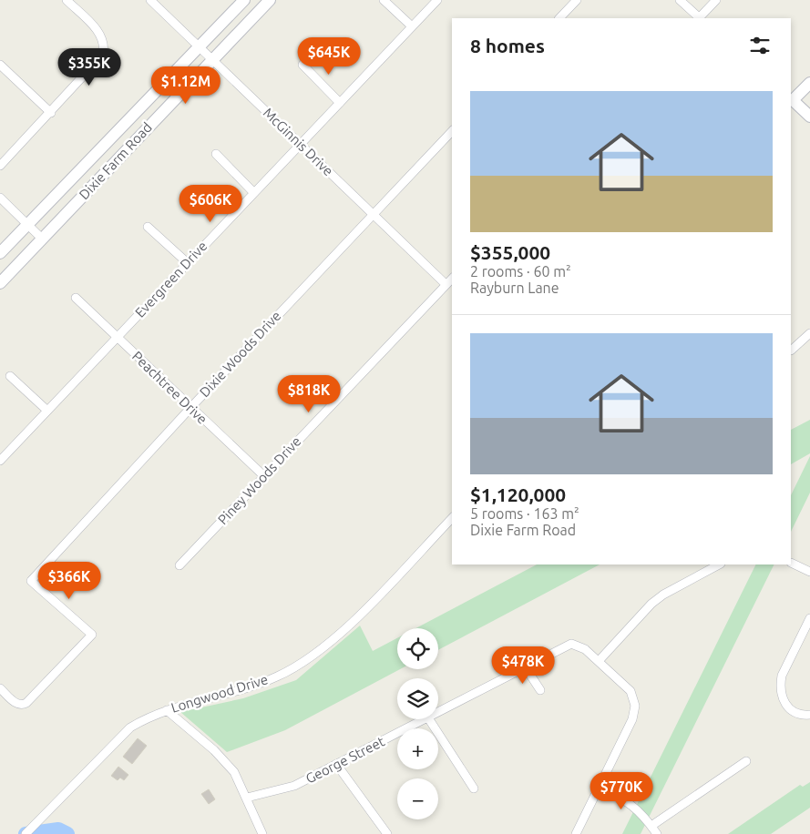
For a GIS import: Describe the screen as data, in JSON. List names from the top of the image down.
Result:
{
  "streets": {
    "main road": ["Dixie Farm Road"],
    "street": [
      "McGinnis Drive",
      "Evergreen Drive",
      "Dixie Woods Drive",
      "Peachtree Drive",
      "Piney Woods Drive",
      "Longwood Drive",
      "George Street"
    ]
  },
  "crossings": [
    ["McGinnis Drive", "Dixie Farm Road"],
    ["McGinnis Drive", "Evergreen Drive"],
    ["McGinnis Drive", "Dixie Woods Drive"],
    ["McGinnis Drive", "Piney Woods Drive"],
    ["Evergreen Drive", "Peachtree Drive"],
    ["Dixie Woods Drive", "Peachtree Drive"],
    ["Peachtree Drive", "Piney Woods Drive"]
  ],
  "page": {
    "heading": "8 homes",
    "price": [
      "$645K",
      "$355K",
      "$1.12M",
      "$606K",
      "$818K",
      "$366K",
      "$478K",
      "$770K"
    ],
    "list": [
      {
        "name": "$355,000",
        "note": "2 rooms · 60 m² · Rayburn Lane"
      },
      {
        "name": "$1,120,000",
        "note": "5 rooms · 163 m² · Dixie Farm Road"
      }
    ],
    "map_buttons": ["+", "−"]
  }
}
